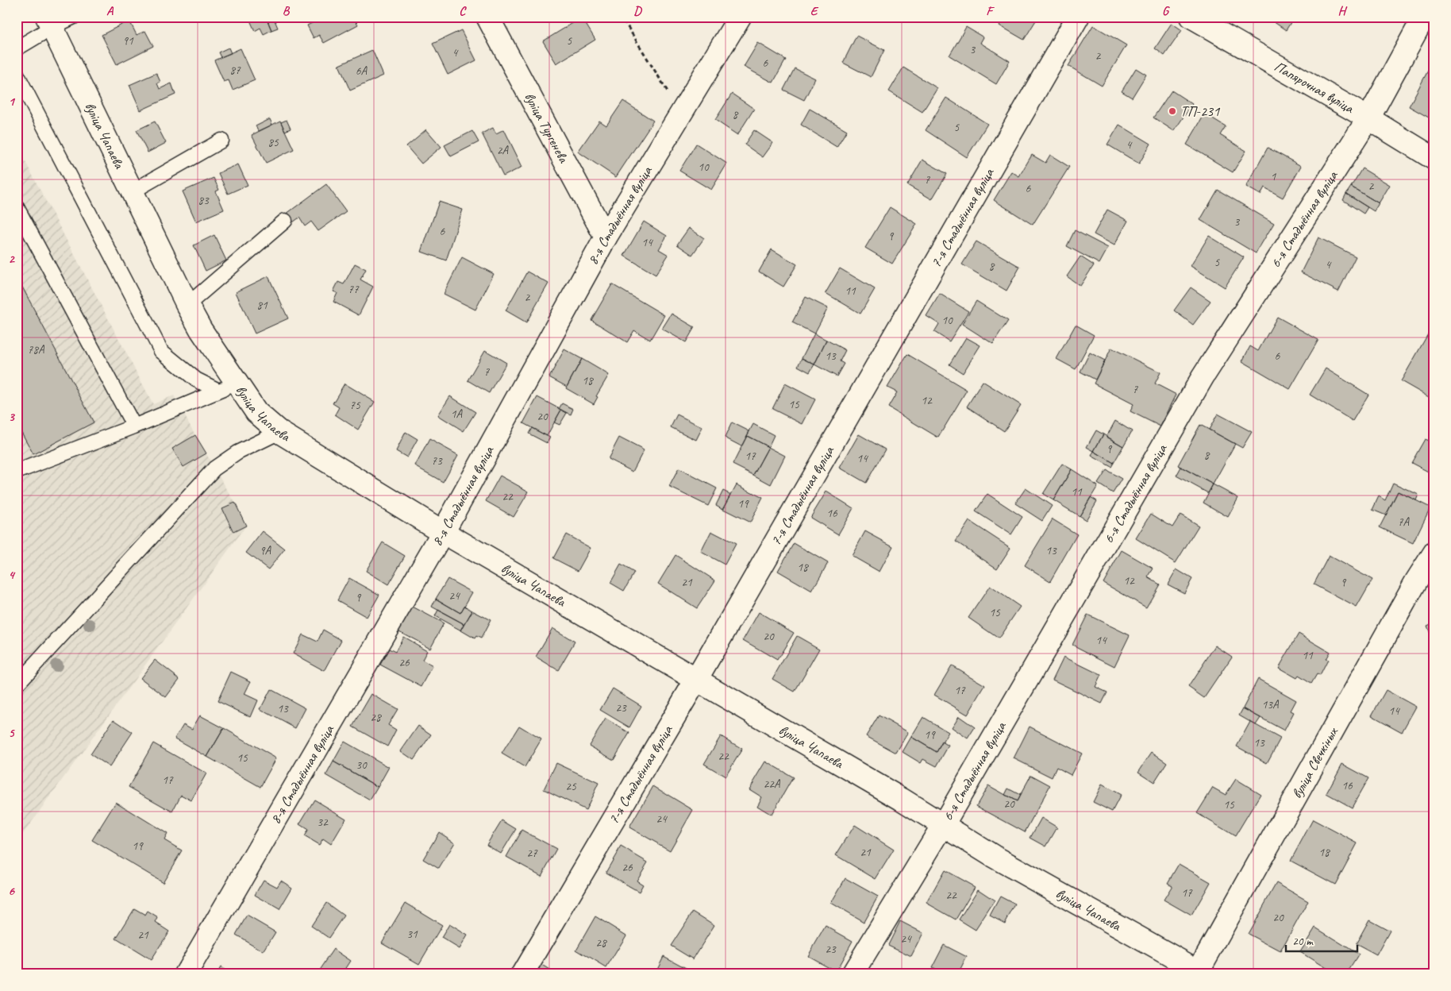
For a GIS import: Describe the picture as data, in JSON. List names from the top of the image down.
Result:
{
  "streets": {
    "street": [
      "Папярочная вуліца",
      "вуліца Тургенева",
      "вуліца Чапаева",
      "8-я Стадыённая вуліца",
      "7-я Стадыённая вуліца",
      "6-я Стадыённая вуліца",
      "вуліца Свечкіных"
    ]
  },
  "crossings": [
    ["Папярочная вуліца", "6-я Стадыённая вуліца"],
    ["вуліца Тургенева", "8-я Стадыённая вуліца"],
    ["вуліца Чапаева", "8-я Стадыённая вуліца"],
    ["вуліца Чапаева", "7-я Стадыённая вуліца"],
    ["вуліца Чапаева", "6-я Стадыённая вуліца"],
    ["вуліца Чапаева", "вуліца Свечкіных"]
  ],
  "places": ["ТП-231"],
  "house_numbers": [
    "91",
    "5",
    "3",
    "4",
    "2",
    "6",
    "87",
    "6А",
    "8",
    "5",
    "85",
    "4",
    "2А",
    "10",
    "1",
    "7",
    "2",
    "6",
    "83",
    "3",
    "6",
    "9",
    "14",
    "5",
    "4",
    "8",
    "77",
    "11",
    "2",
    "81",
    "10",
    "78А",
    "13",
    "6",
    "7",
    "18",
    "7",
    "12",
    "15",
    "75",
    "1А",
    "20",
    "9",
    "8",
    "17",
    "14",
    "73",
    "11",
    "22",
    "19",
    "16",
    "7А",
    "9А",
    "13",
    "18",
    "12",
    "21",
    "9",
    "24",
    "9",
    "15",
    "20",
    "14",
    "11",
    "26",
    "17",
    "13А",
    "23",
    "13",
    "14",
    "28",
    "19",
    "13",
    "22",
    "15",
    "30",
    "17",
    "22А",
    "16",
    "25",
    "20",
    "15",
    "24",
    "32",
    "19",
    "21",
    "18",
    "27",
    "26",
    "17",
    "22",
    "20",
    "31",
    "21",
    "24",
    "28",
    "23"
  ],
  "scale_bar": "20 m",
  "grid": {
    "columns": [
      "A",
      "B",
      "C",
      "D",
      "E",
      "F",
      "G",
      "H"
    ],
    "rows": [
      "1",
      "2",
      "3",
      "4",
      "5",
      "6"
    ]
  }
}
